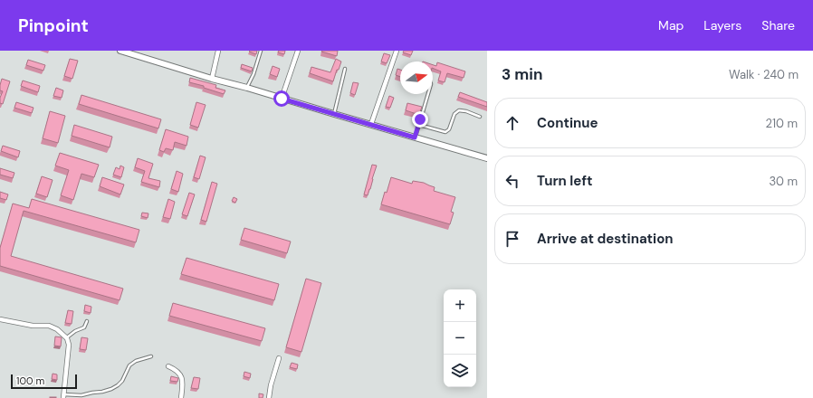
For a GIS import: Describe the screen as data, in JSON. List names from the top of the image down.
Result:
{
  "scale_bar": "100 m",
  "north": "right",
  "page": {
    "header": "Pinpoint",
    "nav": ["Map", "Layers", "Share"],
    "heading": ["3 min", "Walk · 240 m"],
    "list": [
      ["Continue", "210 m"],
      ["Turn left", "30 m"],
      "Arrive at destination"
    ],
    "map_buttons": ["+", "−"],
    "scale": "100 m"
  }
}
